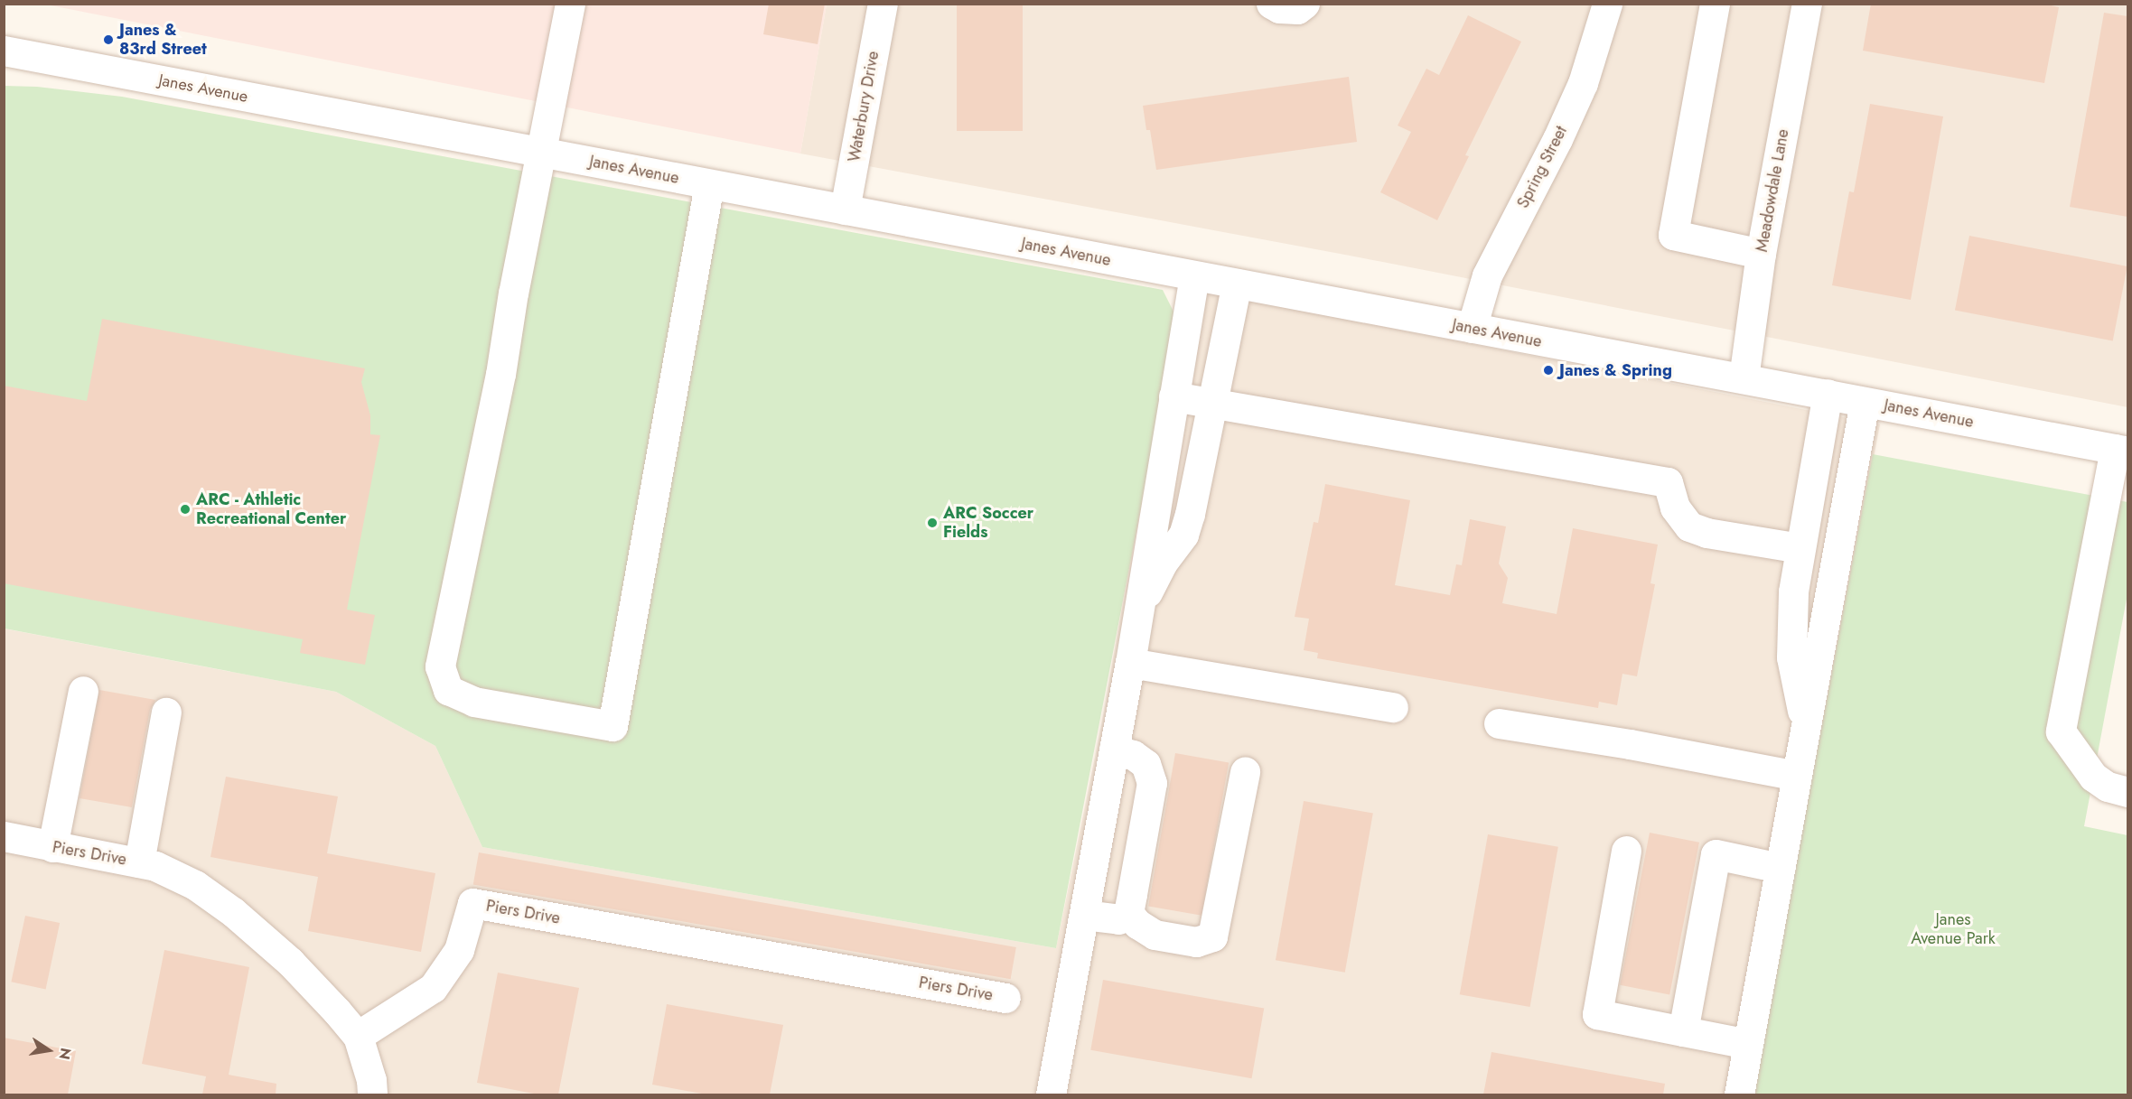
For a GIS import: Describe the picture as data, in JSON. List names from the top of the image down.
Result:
{
  "streets": {
    "street": [
      "Janes Avenue",
      "Waterbury Drive",
      "Spring Street",
      "Meadowdale Lane",
      "Piers Drive"
    ]
  },
  "crossings": [
    ["Janes Avenue", "Waterbury Drive"],
    ["Janes Avenue", "Spring Street"],
    ["Janes Avenue", "Meadowdale Lane"]
  ],
  "parks": ["Janes Avenue Park"],
  "places": [
    "Janes & 83rd Street",
    "Janes & Spring",
    "ARC - Athletic Recreational Center",
    "ARC Soccer Fields"
  ],
  "north": "right"
}
